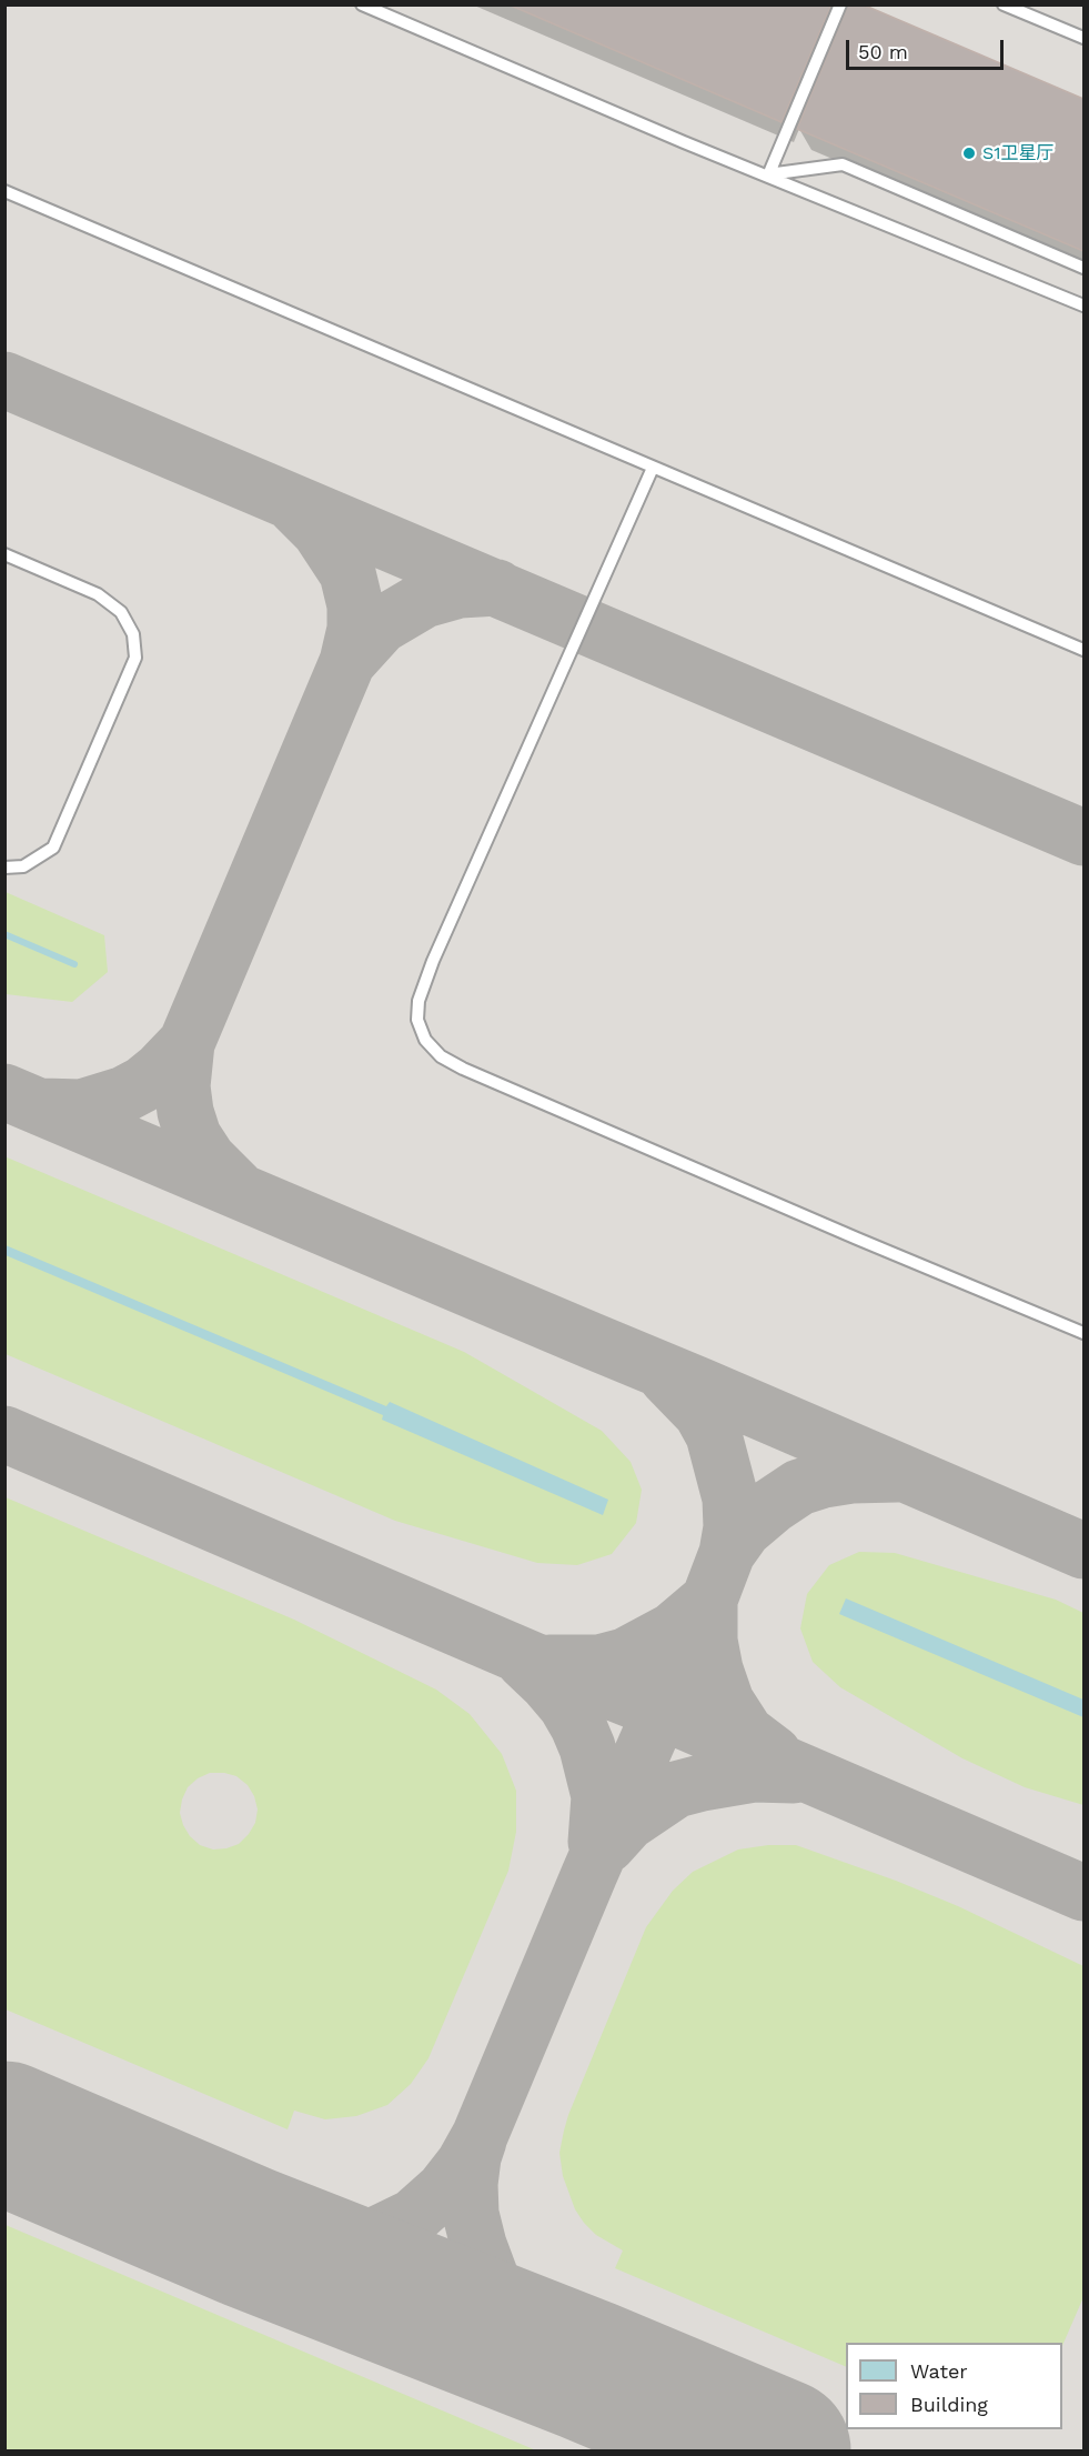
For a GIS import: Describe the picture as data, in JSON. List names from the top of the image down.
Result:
{
  "places": ["S1卫星厅"],
  "legend": ["Water", "Building"],
  "scale_bar": "50 m"
}
